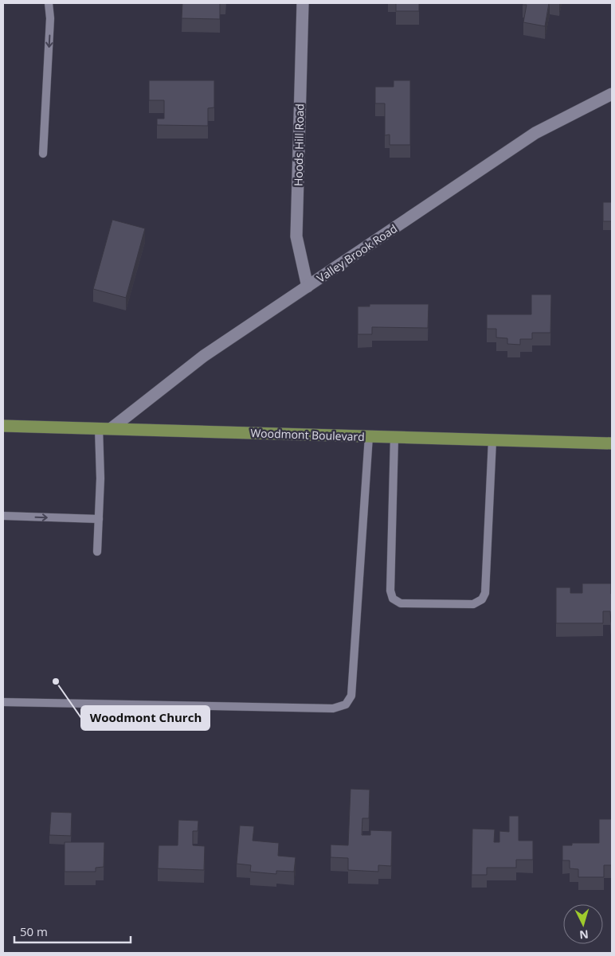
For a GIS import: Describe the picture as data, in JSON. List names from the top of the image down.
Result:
{
  "streets": {
    "main road": ["Woodmont Boulevard"],
    "street": ["Hoods Hill Road", "Valley Brook Road"]
  },
  "crossings": [
    ["Hoods Hill Road", "Valley Brook Road"],
    ["Valley Brook Road", "Woodmont Boulevard"]
  ],
  "places": ["Woodmont Church"],
  "scale_bar": "50 m",
  "north": "bottom"
}
